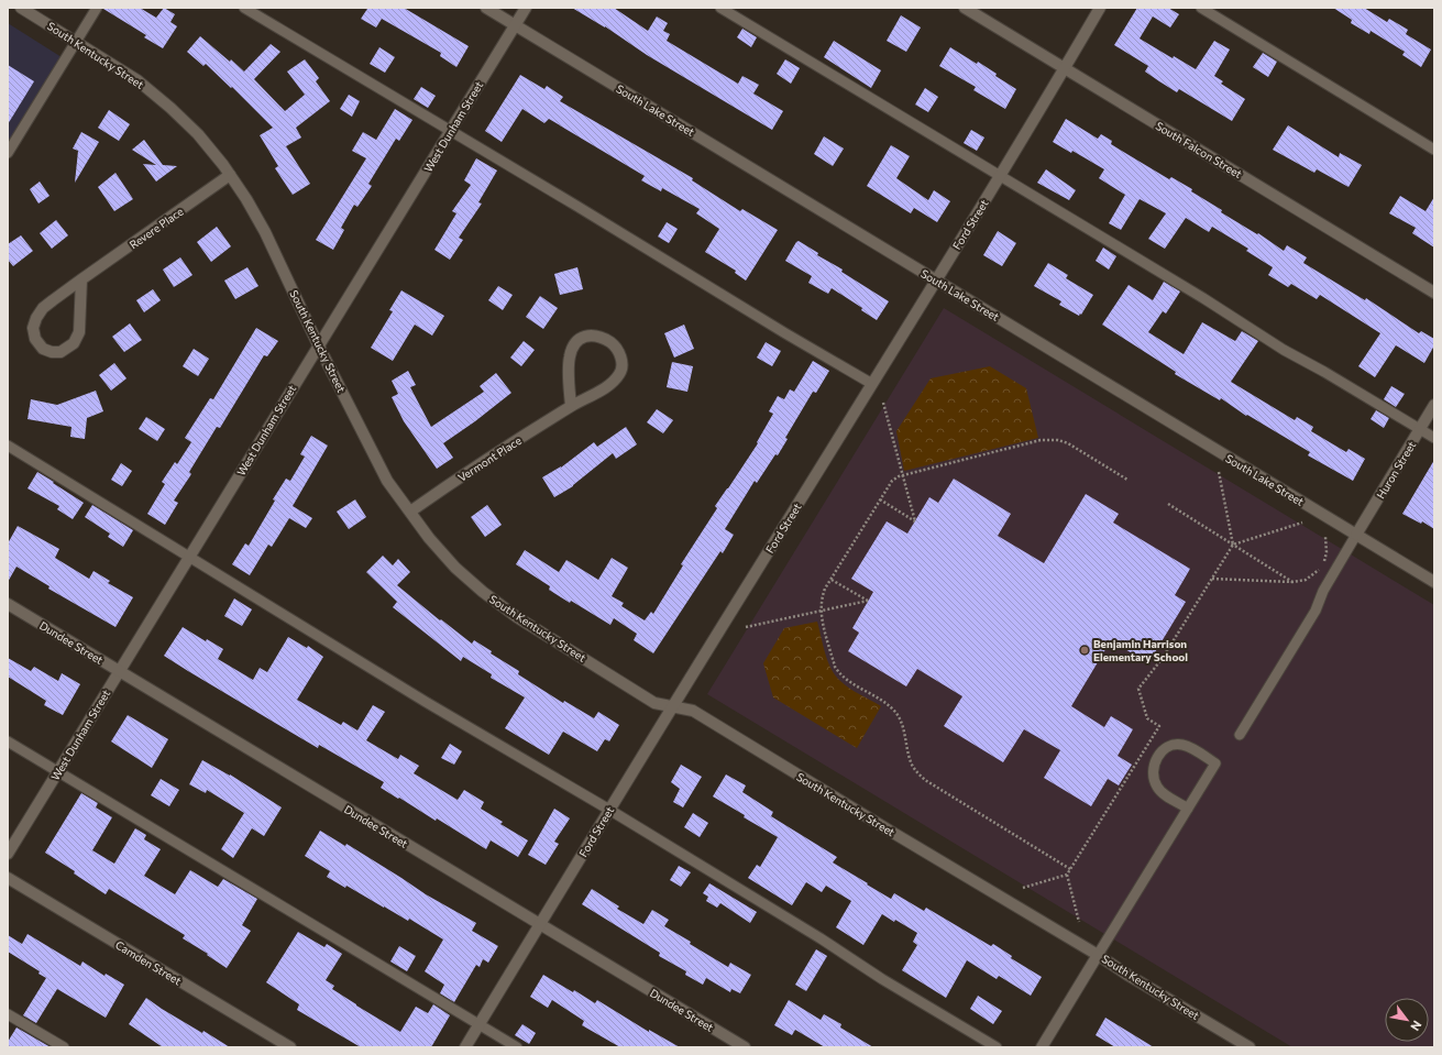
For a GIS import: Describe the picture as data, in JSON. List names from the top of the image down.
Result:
{
  "streets": {
    "street": [
      "South Kentucky Street",
      "South Lake Street",
      "West Dunham Street",
      "South Falcon Street",
      "Ford Street",
      "Revere Place",
      "Vermont Place",
      "Huron Street",
      "Dundee Street",
      "Camden Street"
    ]
  },
  "crossings": [
    ["South Kentucky Street", "West Dunham Street"],
    ["South Kentucky Street", "Ford Street"],
    ["South Kentucky Street", "Revere Place"],
    ["South Kentucky Street", "Vermont Place"],
    ["South Lake Street", "West Dunham Street"],
    ["South Lake Street", "Ford Street"],
    ["South Lake Street", "Huron Street"],
    ["West Dunham Street", "Dundee Street"],
    ["South Falcon Street", "Ford Street"],
    ["Ford Street", "Dundee Street"]
  ],
  "places": ["Benjamin Harrison Elementary School"],
  "north": "bottom right"
}
